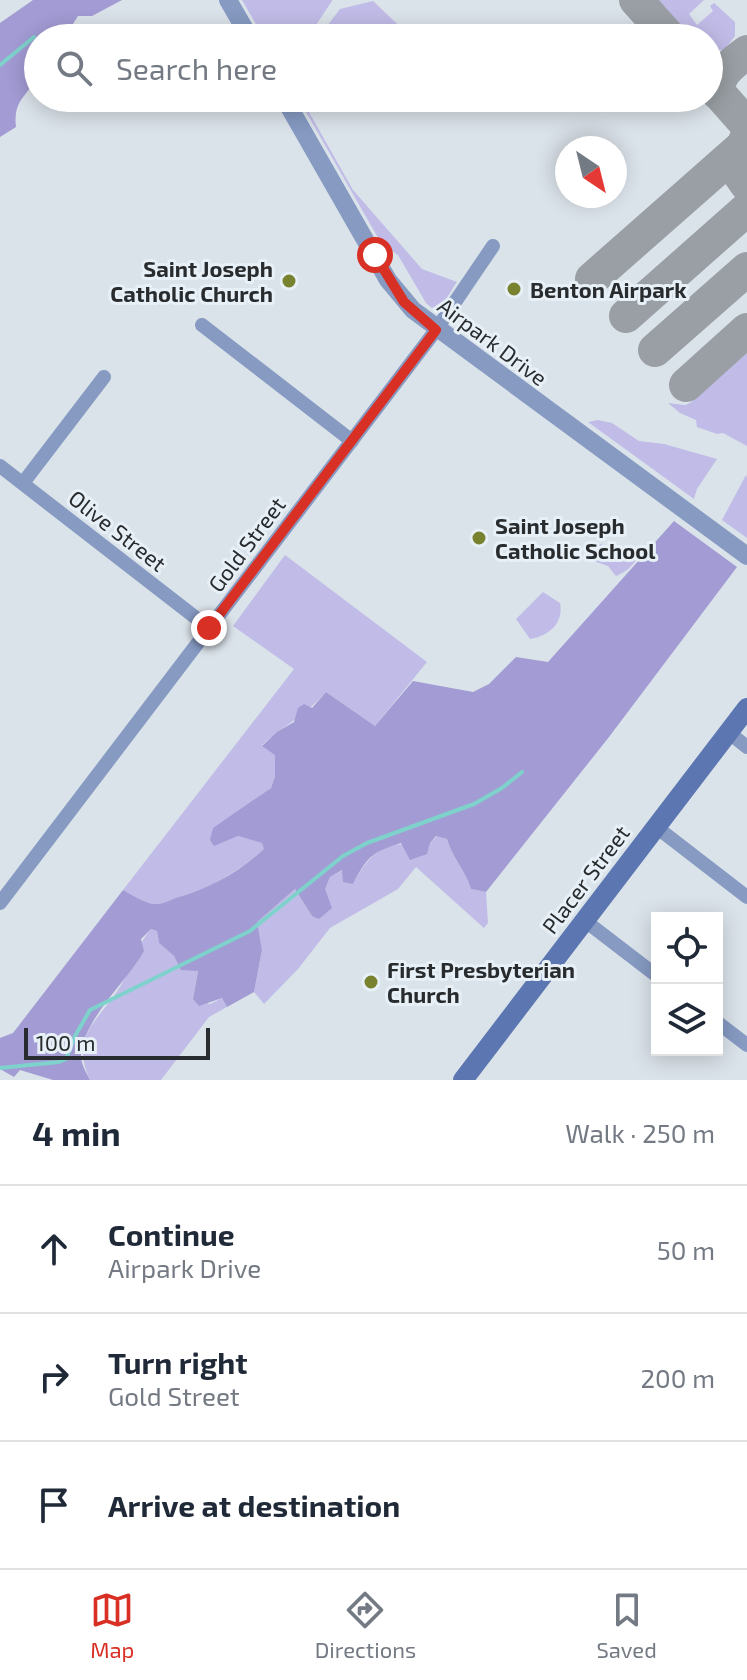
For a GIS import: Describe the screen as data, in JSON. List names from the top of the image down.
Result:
{
  "streets": {
    "main road": ["Placer Street"],
    "street": ["Airpark Drive", "Olive Street", "Gold Street"]
  },
  "crossings": [
    ["Airpark Drive", "Gold Street"],
    ["Olive Street", "Gold Street"]
  ],
  "places": [
    "Saint Joseph Catholic Church",
    "Benton Airpark",
    "Saint Joseph Catholic School",
    "First Presbyterian Church"
  ],
  "scale_bar": "100 m",
  "north": "bottom right",
  "page": {
    "search": "Search here",
    "scale": "100 m",
    "heading": ["4 min", "Walk · 250 m"],
    "list": [
      ["Continue", "Airpark Drive", "50 m"],
      ["Turn right", "Gold Street", "200 m"],
      "Arrive at destination"
    ],
    "nav": ["Map", "Directions", "Saved"]
  }
}
